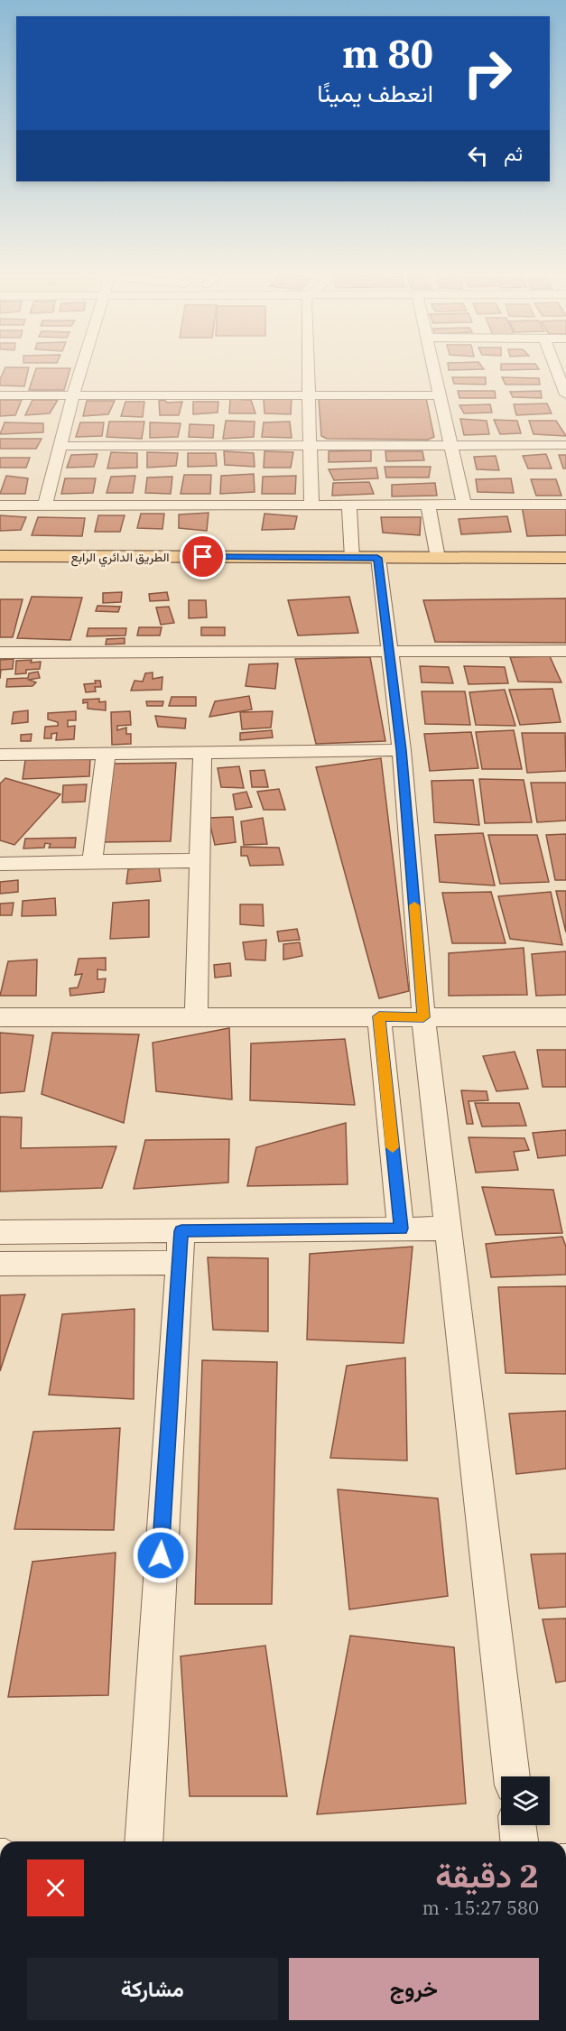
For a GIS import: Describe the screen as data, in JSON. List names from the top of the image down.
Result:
{
  "streets": {
    "main road": ["الطريق الدائري الرابع"]
  },
  "page": {
    "turn": ["80 m", "انعطف يمينًا"],
    "then": "ثم",
    "heading": ["2 دقيقة", "580 m · 15:27"],
    "buttons": ["خروج", "مشاركة"]
  }
}
